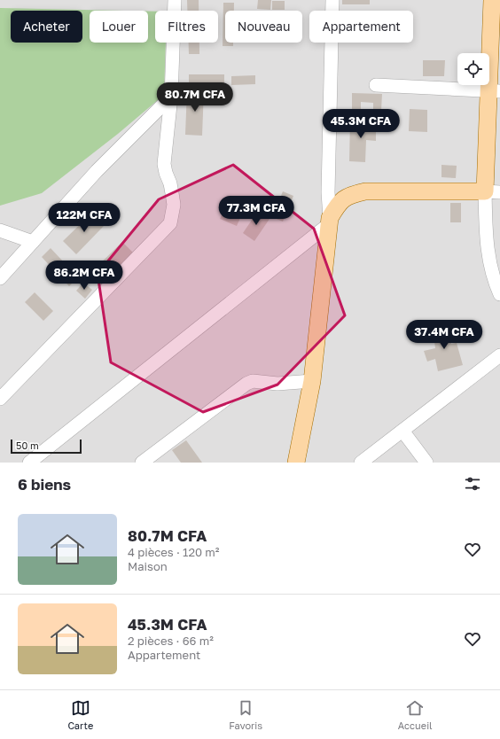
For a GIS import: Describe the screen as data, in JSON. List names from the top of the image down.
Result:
{
  "scale_bar": "50 m",
  "page": {
    "chip": [
      "Acheter",
      "Louer",
      "Filtres",
      "Nouveau",
      "Appartement"
    ],
    "price": [
      "80.7M CFA",
      "45.3M CFA",
      "77.3M CFA",
      "122M CFA",
      "86.2M CFA",
      "37.4M CFA"
    ],
    "scale": "50 m",
    "heading": "6 biens",
    "list": [
      {
        "name": "80.7M CFA",
        "note": "4 pièces · 120 m² · Maison"
      },
      {
        "name": "45.3M CFA",
        "note": "2 pièces · 66 m² · Appartement"
      }
    ],
    "tabs": ["Carte", "Favoris", "Accueil"]
  }
}
